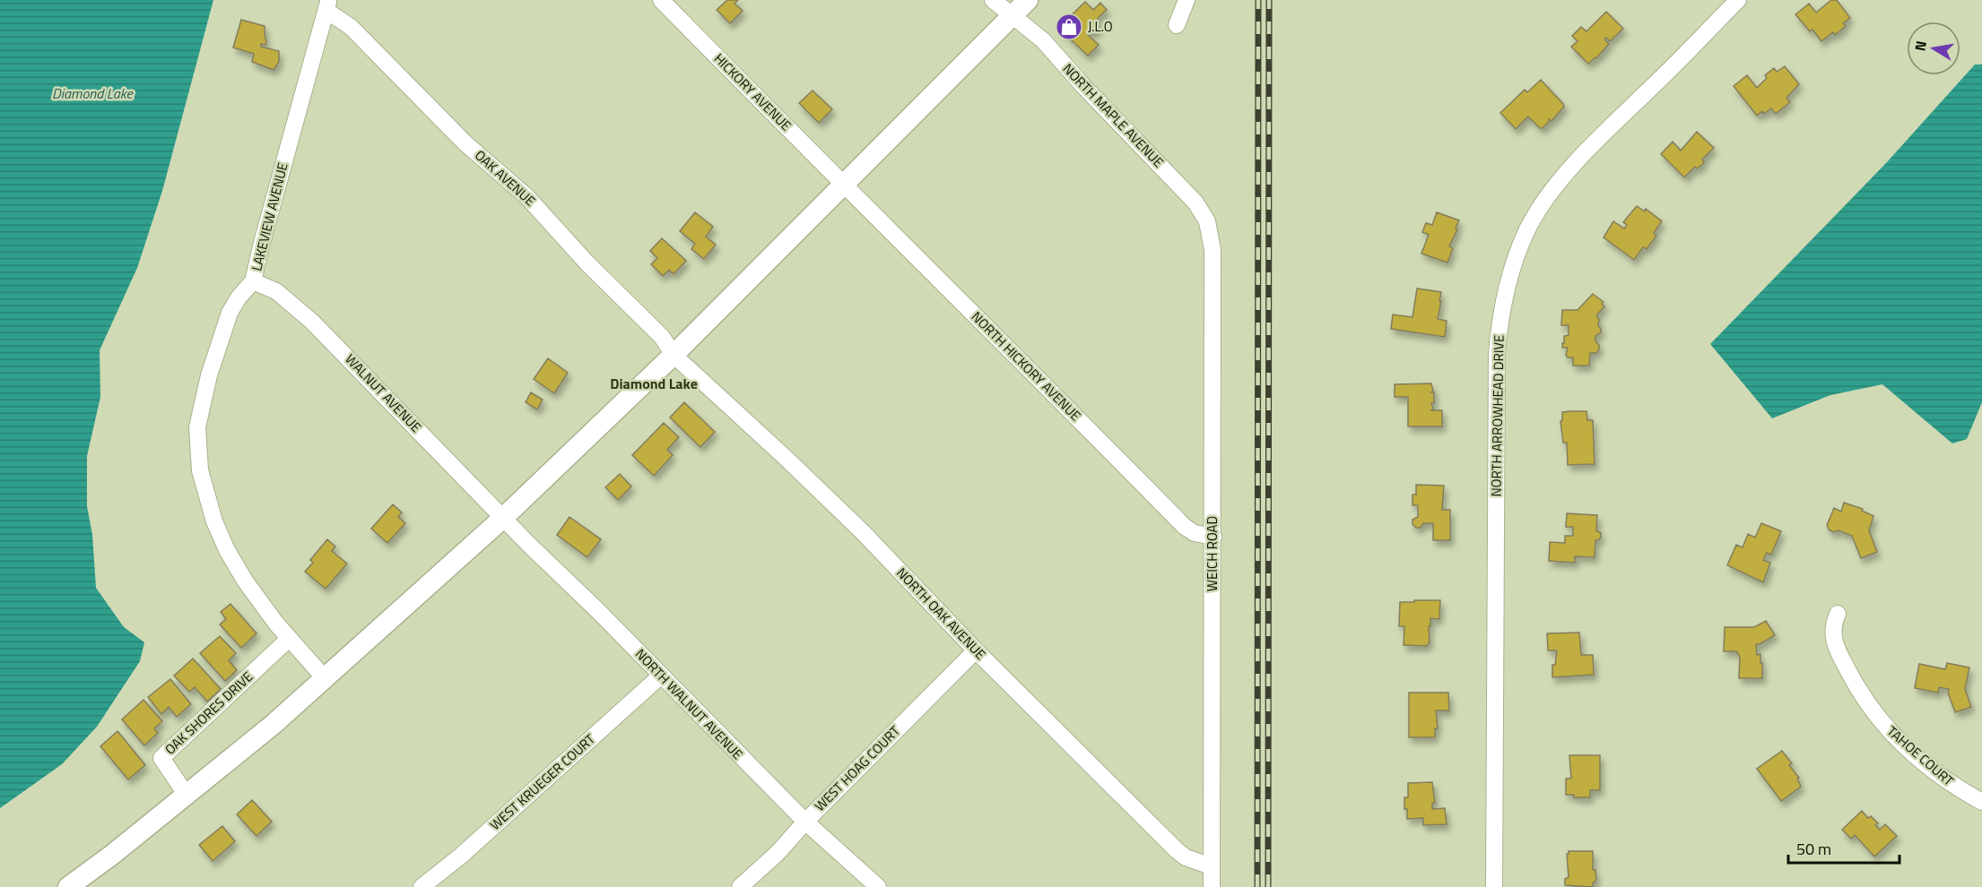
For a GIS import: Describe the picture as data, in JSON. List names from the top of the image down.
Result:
{
  "streets": {
    "street": [
      "HICKORY AVENUE",
      "NORTH MAPLE AVENUE",
      "OAK AVENUE",
      "LAKEVIEW AVENUE",
      "NORTH HICKORY AVENUE",
      "WALNUT AVENUE",
      "NORTH ARROWHEAD DRIVE",
      "WEICH ROAD",
      "NORTH OAK AVENUE",
      "NORTH WALNUT AVENUE",
      "OAK SHORES DRIVE",
      "TAHOE COURT",
      "WEST HOAG COURT",
      "WEST KRUEGER COURT"
    ]
  },
  "crossings": [
    ["HICKORY AVENUE", "NORTH HICKORY AVENUE"],
    ["NORTH MAPLE AVENUE", "WEICH ROAD"],
    ["OAK AVENUE", "LAKEVIEW AVENUE"],
    ["OAK AVENUE", "NORTH OAK AVENUE"],
    ["LAKEVIEW AVENUE", "WALNUT AVENUE"],
    ["LAKEVIEW AVENUE", "OAK SHORES DRIVE"],
    ["NORTH HICKORY AVENUE", "WEICH ROAD"],
    ["WALNUT AVENUE", "NORTH WALNUT AVENUE"],
    ["WEICH ROAD", "NORTH OAK AVENUE"],
    ["NORTH OAK AVENUE", "WEST HOAG COURT"],
    ["NORTH WALNUT AVENUE", "WEST HOAG COURT"],
    ["NORTH WALNUT AVENUE", "WEST KRUEGER COURT"]
  ],
  "districts": ["Diamond Lake"],
  "water": ["Diamond Lake"],
  "places": {
    "shop": ["J.L.O"]
  },
  "scale_bar": "50 m",
  "north": "left"
}
